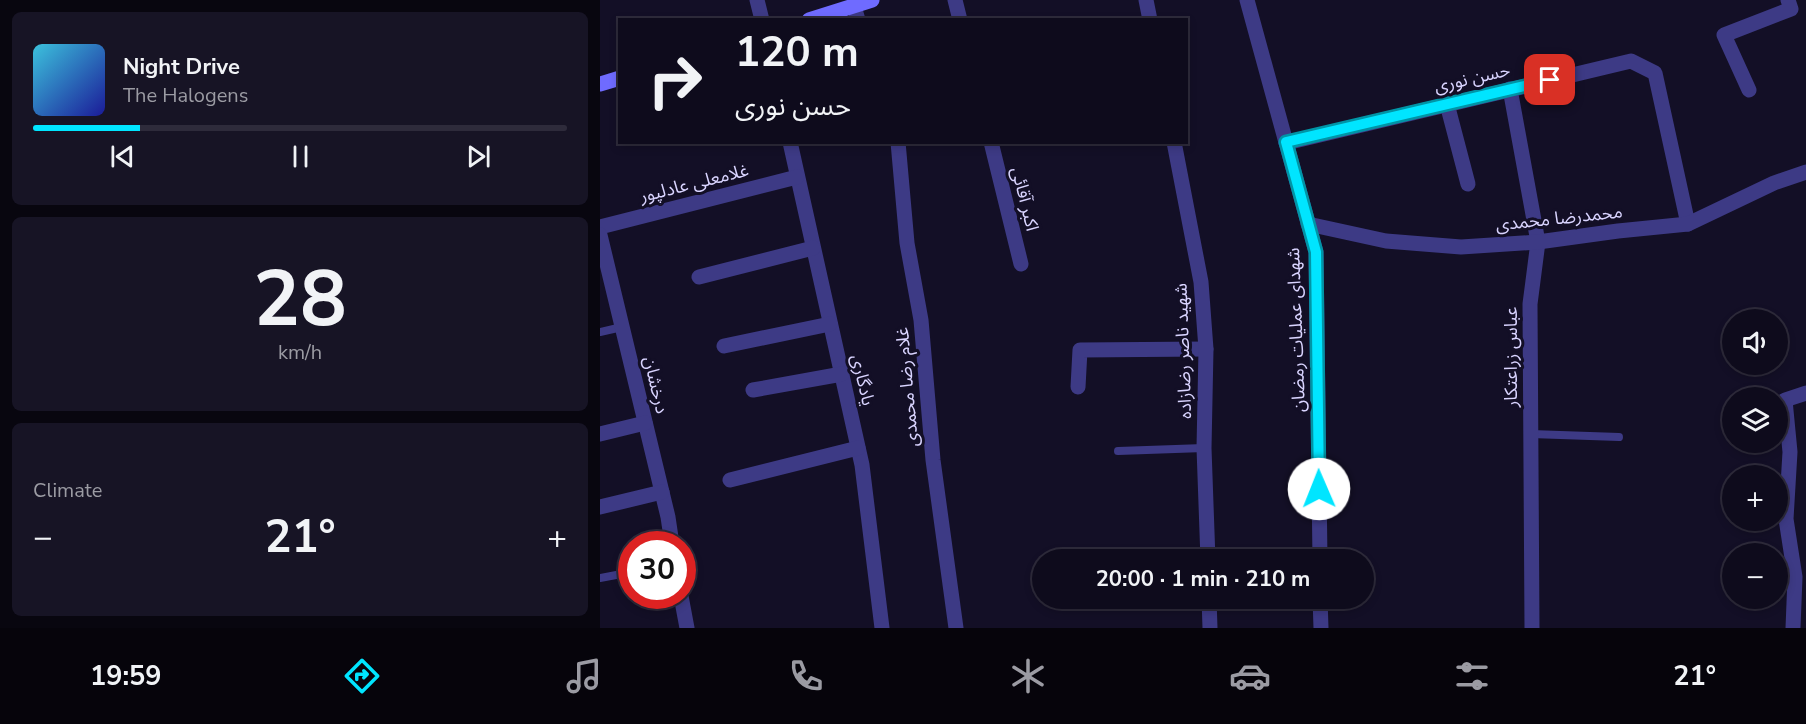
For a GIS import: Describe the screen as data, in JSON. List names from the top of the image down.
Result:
{
  "streets": {
    "street": [
      "حسن نوری",
      "غلامعلی عادلپور",
      "اکبر آقائی",
      "محمدرضا محمدی",
      "شهدای عملیات رمضان",
      "شهید ناصر رضازاده",
      "عباس زراعتکار",
      "یادگاری",
      "درخشان",
      "غلام رضا محمدی"
    ]
  },
  "crossings": [
    ["حسن نوری", "محمدرضا محمدی"],
    ["حسن نوری", "شهدای عملیات رمضان"],
    ["حسن نوری", "عباس زراعتکار"],
    ["غلامعلی عادلپور", "یادگاری"],
    ["محمدرضا محمدی", "شهدای عملیات رمضان"],
    ["محمدرضا محمدی", "عباس زراعتکار"]
  ],
  "page": {
    "turn": ["120 m", "حسن نوری"],
    "song": ["Night Drive", "The Halogens"],
    "tile": [
      ["28", "km/h"],
      "Climate"
    ],
    "map_buttons": ["+", "−"],
    "heat": ["−", "21°", "+"],
    "limit": "30",
    "trip": "20:00 · 1 min · 210 m",
    "tabs": ["19:59", "21°"]
  }
}
